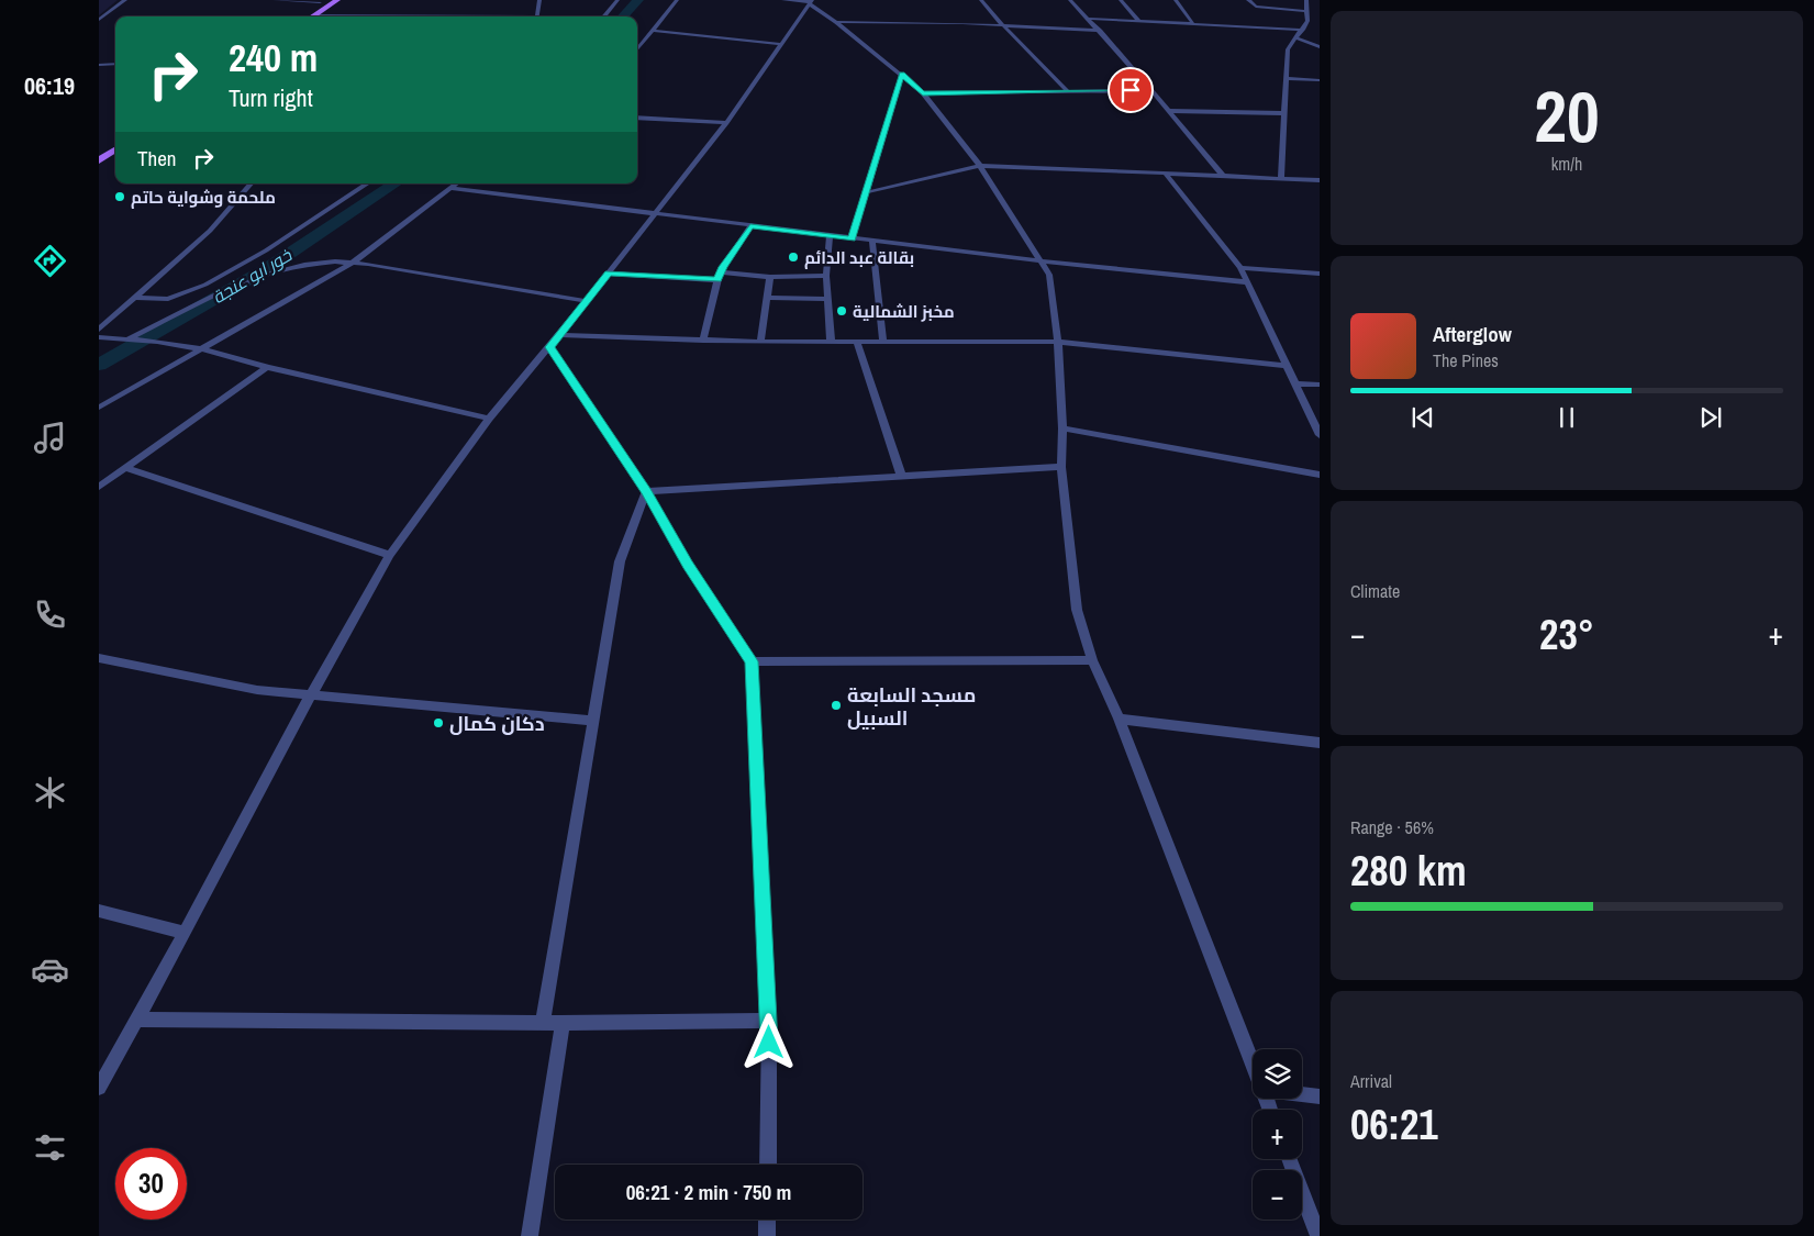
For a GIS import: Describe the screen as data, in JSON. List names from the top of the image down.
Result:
{
  "water": ["خور ابو عنجة"],
  "places": [
    "ملحمة وشواية حاتم",
    "بقالة عبد الدائم",
    "مخبز الشمالية",
    "مسجد السابعة السبيل",
    "دكان كمال"
  ],
  "page": {
    "tabs": "06:19",
    "tile": [
      ["20", "km/h"],
      "Climate",
      ["Range · 56%", "280 km"],
      ["Arrival", "06:21"]
    ],
    "turn": ["240 m", "Turn right"],
    "then": "Then",
    "song": ["Afterglow", "The Pines"],
    "heat": ["−", "23°", "+"],
    "map_buttons": ["+", "−"],
    "limit": "30",
    "trip": "06:21 · 2 min · 750 m"
  }
}
